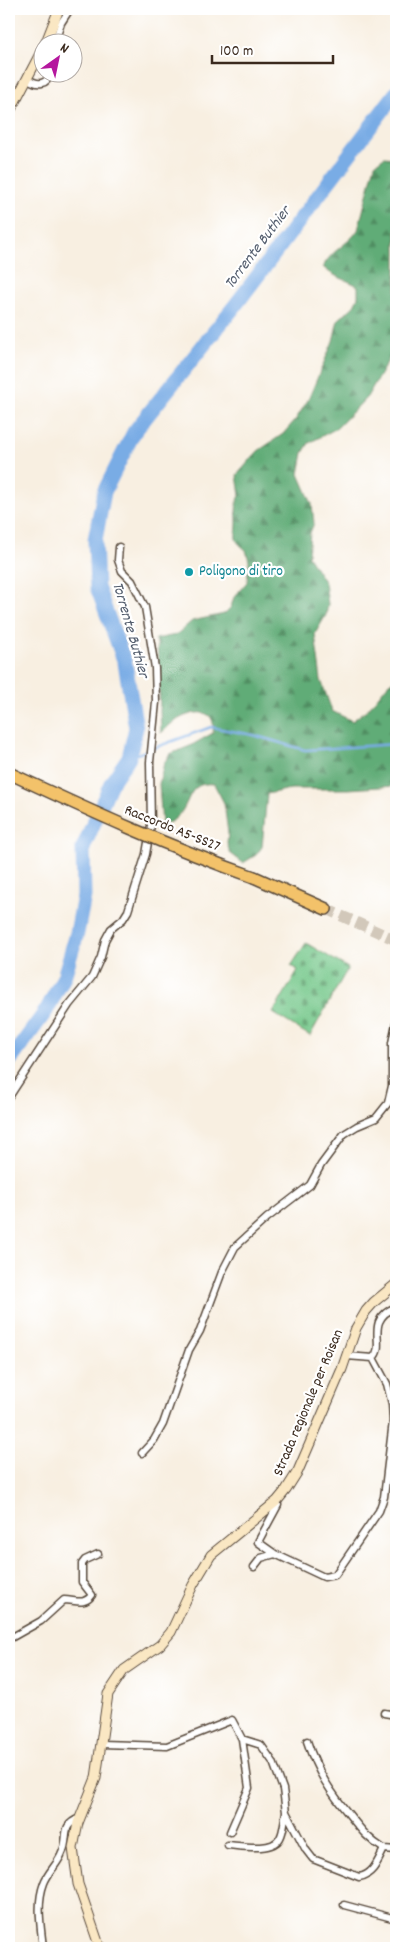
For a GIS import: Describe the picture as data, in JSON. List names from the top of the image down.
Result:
{
  "streets": {
    "highway": ["Raccordo A5-SS27"],
    "main road": ["Strada regionale per Roisan"]
  },
  "water": ["Torrente Buthier"],
  "places": ["Poligono di tiro"],
  "scale_bar": "100 m",
  "north": "top right"
}
